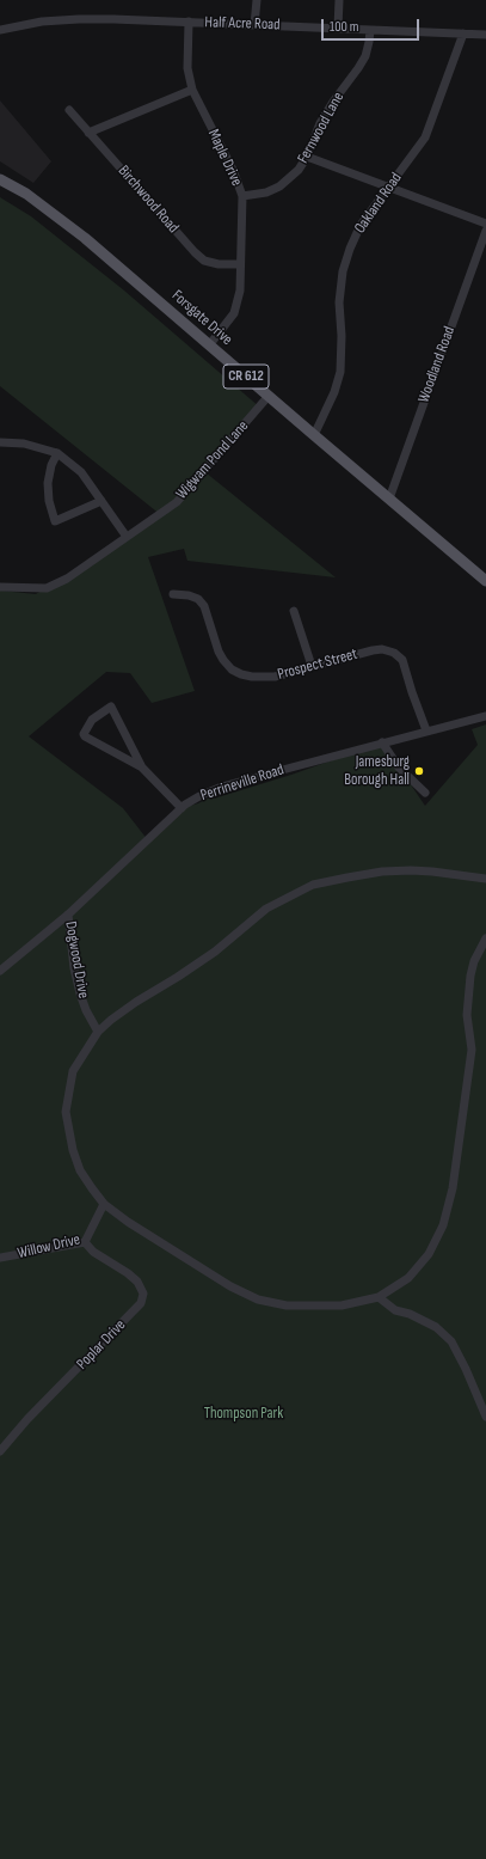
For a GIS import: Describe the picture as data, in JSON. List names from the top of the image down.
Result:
{
  "streets": {
    "main road": ["Forsgate Drive", "CR 612"],
    "street": [
      "Half Acre Road",
      "Fernwood Lane",
      "Maple Drive",
      "Birchwood Road",
      "Oakland Road",
      "Woodland Road",
      "Wigwam Pond Lane",
      "Prospect Street",
      "Perrineville Road",
      "Dogwood Drive",
      "Willow Drive",
      "Poplar Drive"
    ]
  },
  "crossings": [
    ["Half Acre Road", "Fernwood Lane"],
    ["Half Acre Road", "Maple Drive"],
    ["Half Acre Road", "Oakland Road"],
    ["Fernwood Lane", "Maple Drive"],
    ["Maple Drive", "Birchwood Road"],
    ["Maple Drive", "Forsgate Drive"],
    ["Oakland Road", "Forsgate Drive"],
    ["Forsgate Drive", "Woodland Road"],
    ["Forsgate Drive", "Wigwam Pond Lane"],
    ["Prospect Street", "Perrineville Road"],
    ["Perrineville Road", "Dogwood Drive"],
    ["Willow Drive", "Poplar Drive"]
  ],
  "parks": ["Thompson Park"],
  "places": ["Jamesburg Borough Hall"],
  "scale_bar": "100 m"
}
